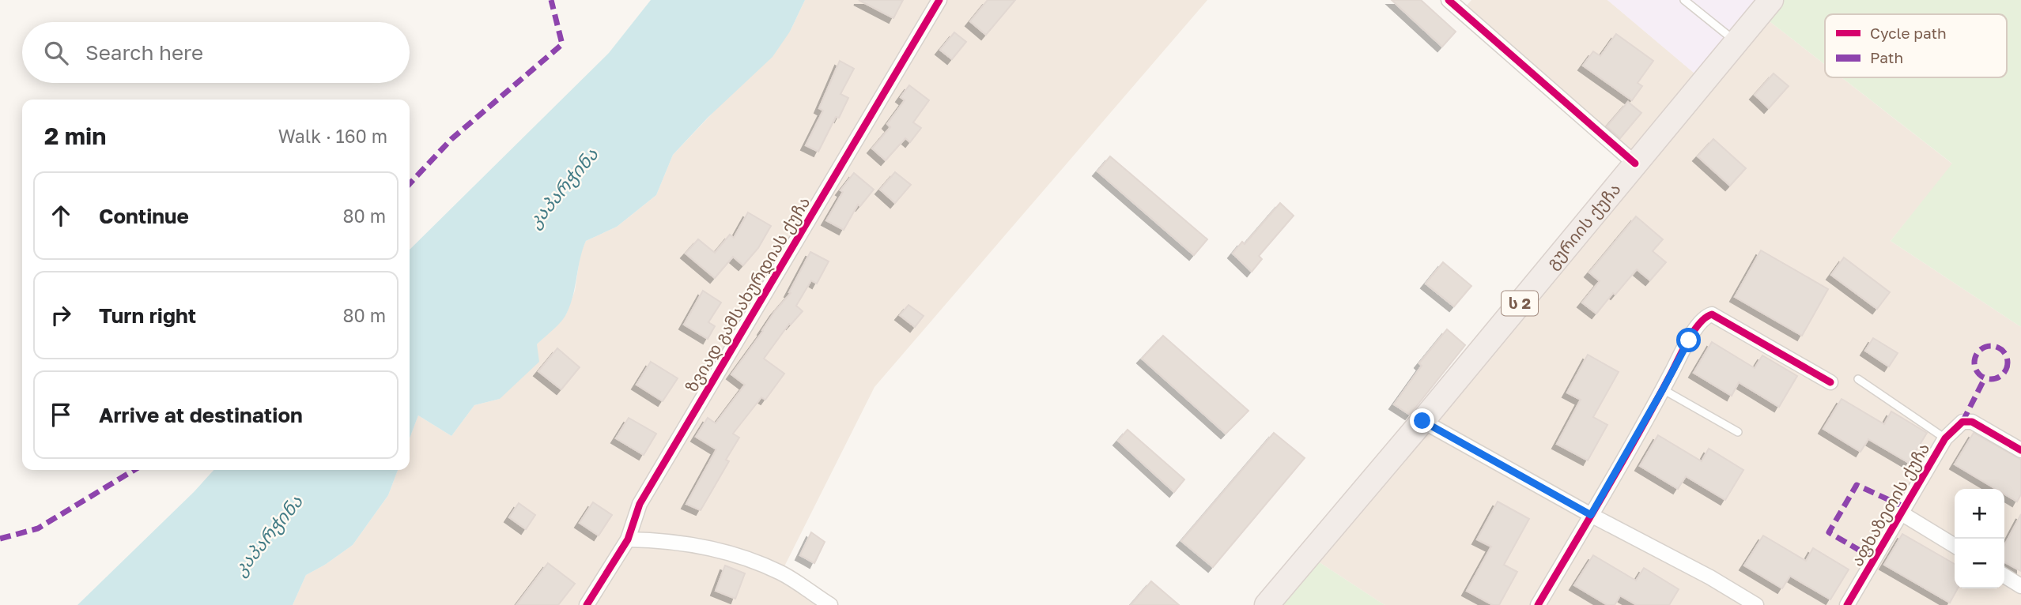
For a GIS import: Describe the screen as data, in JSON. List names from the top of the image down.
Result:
{
  "streets": {
    "highway": ["გურიის ქუჩა", "ს 2"],
    "street": ["ზვიად გამსახურდიას ქუჩა", "აფხაზეთის ქუჩა"]
  },
  "water": ["კაპარჭინა"],
  "legend": ["Cycle path", "Path"],
  "page": {
    "search": "Search here",
    "heading": ["2 min", "Walk · 160 m"],
    "list": [
      ["Continue", "80 m"],
      ["Turn right", "80 m"],
      "Arrive at destination"
    ],
    "map_buttons": ["+", "−"]
  }
}
